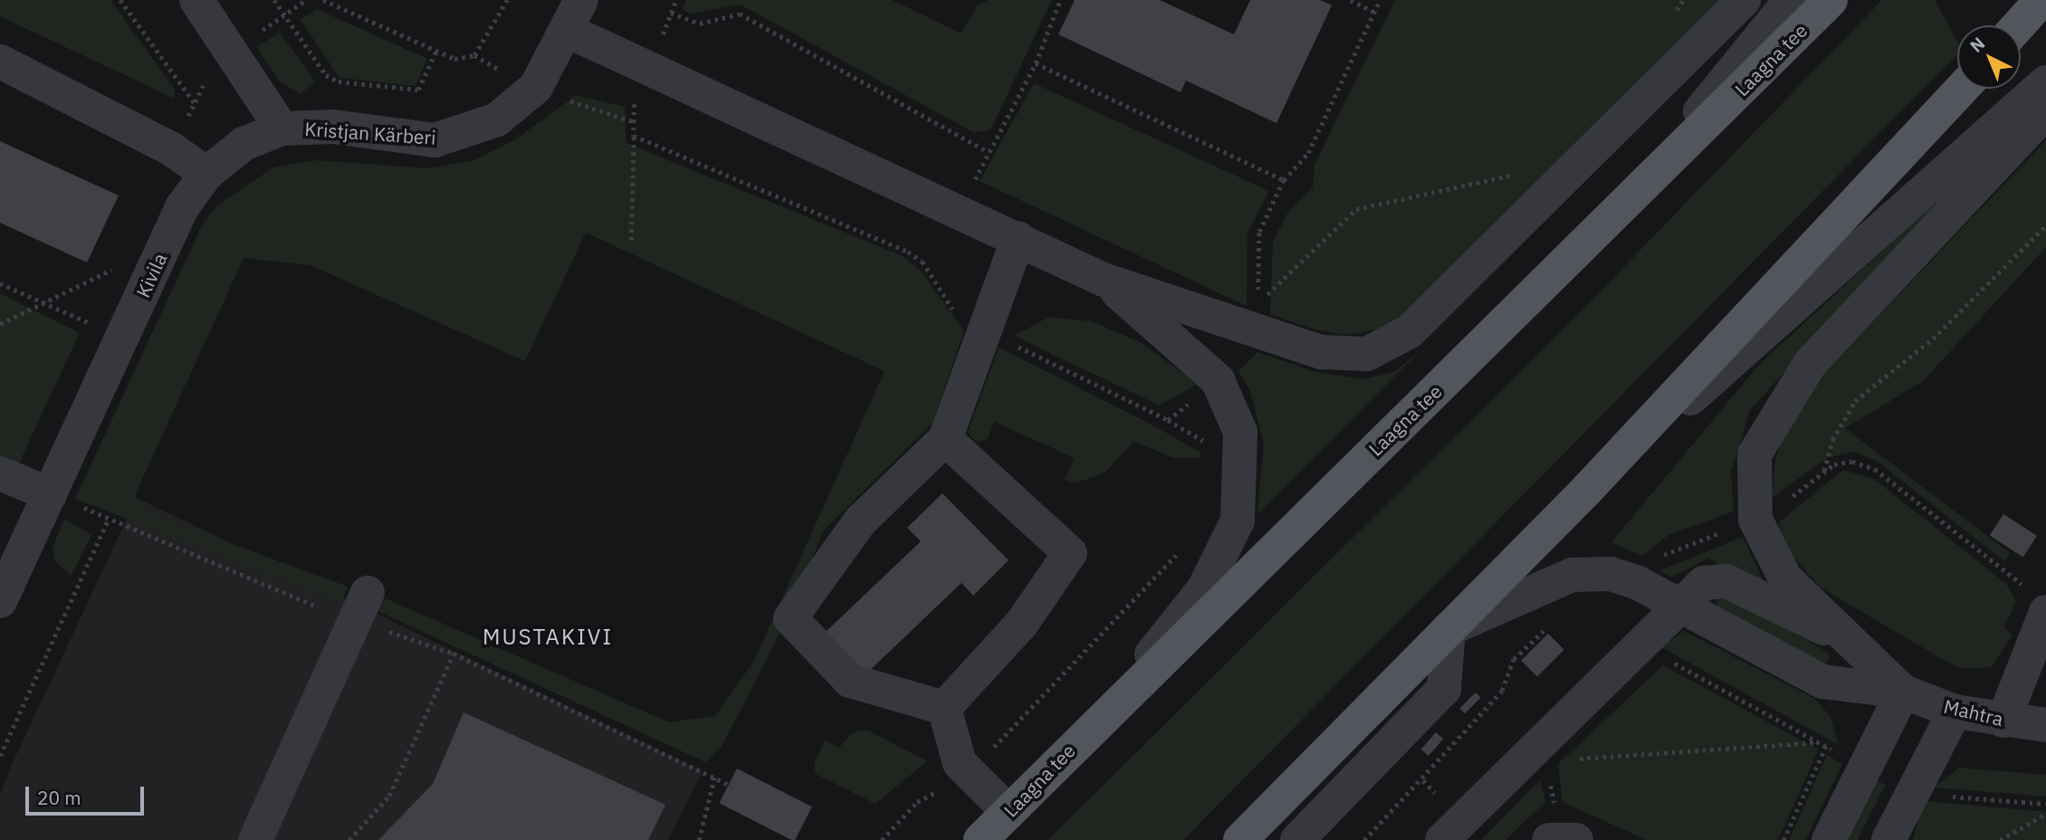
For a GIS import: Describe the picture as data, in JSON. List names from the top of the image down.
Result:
{
  "streets": {
    "main road": ["Laagna tee"],
    "street": ["Kristjan Kärberi", "Kivila", "Mahtra"]
  },
  "crossings": [
    ["Kristjan Kärberi", "Kivila"]
  ],
  "districts": ["MUSTAKIVI"],
  "scale_bar": "20 m",
  "north": "top left"
}
